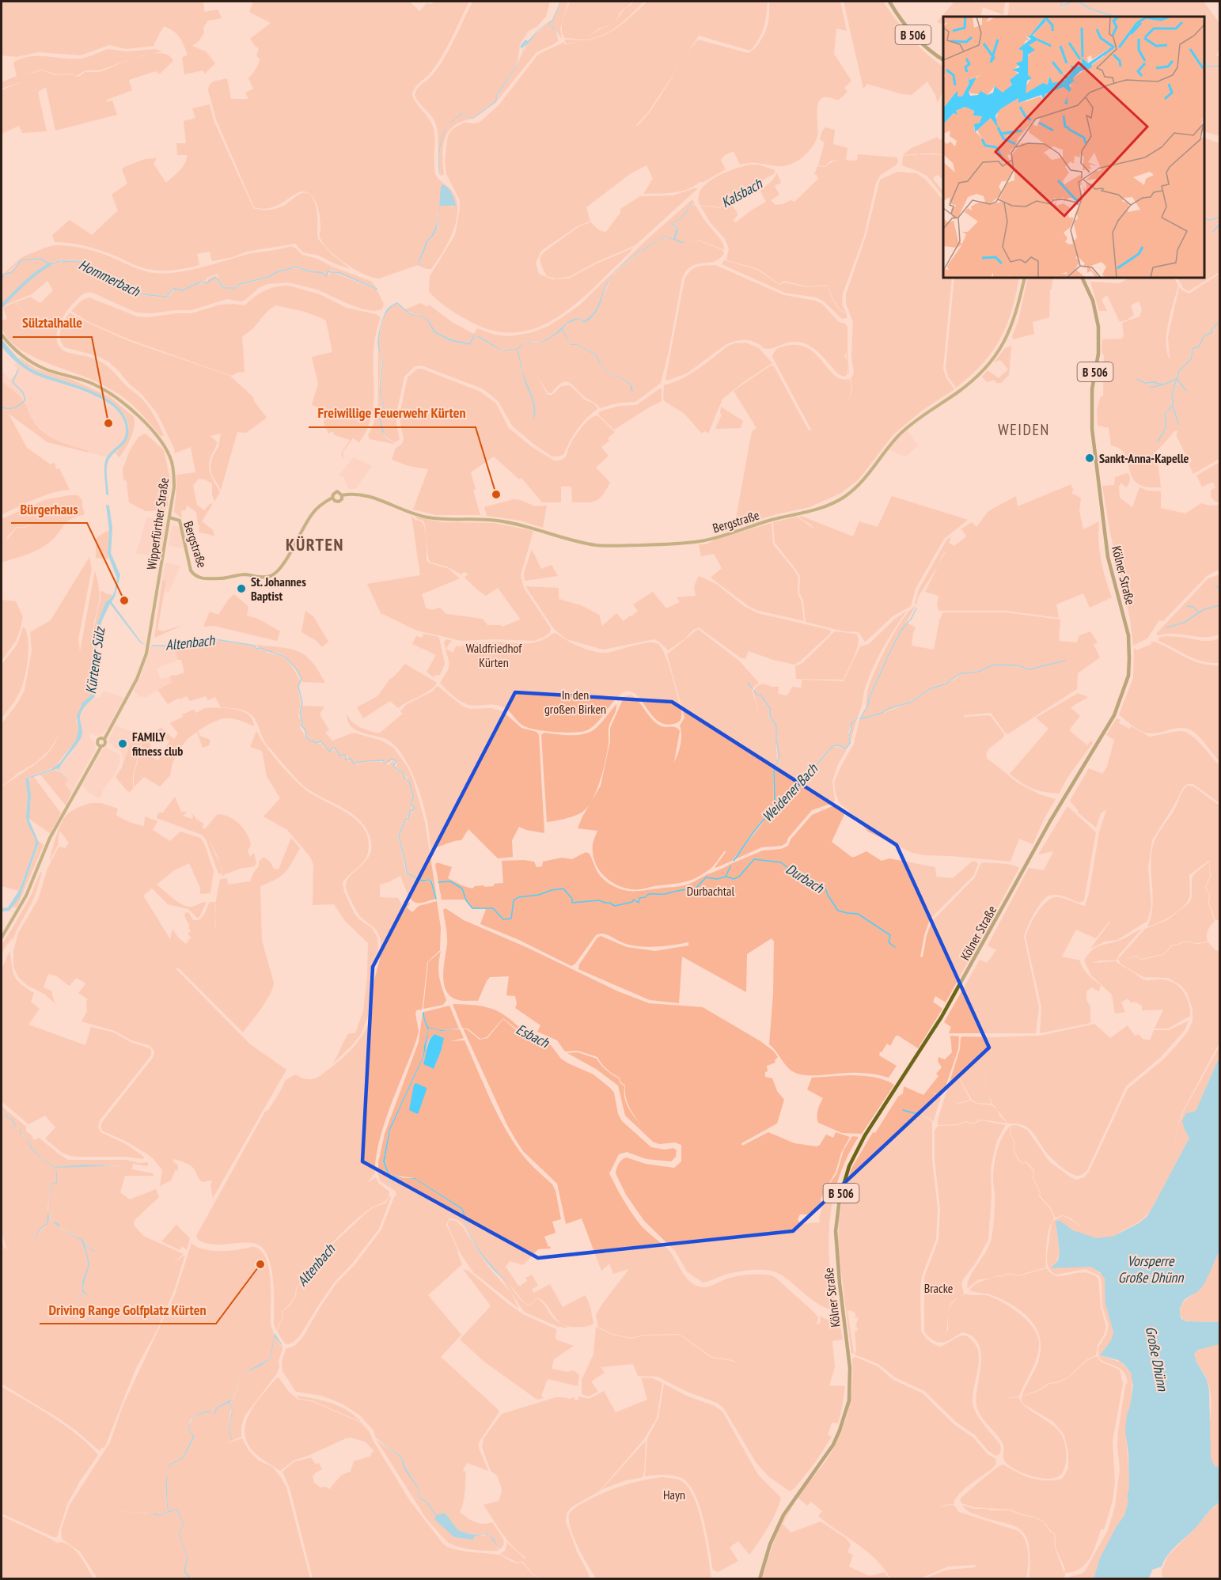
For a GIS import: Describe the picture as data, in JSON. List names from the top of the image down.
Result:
{
  "streets": {
    "main road": [
      "B 506",
      "Bergstraße",
      "Wipperfürther Straße",
      "Kölner Straße"
    ]
  },
  "crossings": [
    ["Bergstraße", "Wipperfürther Straße"]
  ],
  "districts": ["WEIDEN", "KÜRTEN"],
  "water": [
    "Kalsbach",
    "Hommerbach",
    "Altenbach",
    "Kürtener Sülz",
    "Weidener Bach",
    "Durbach",
    "Esbach",
    "Vorsperre Große Dhünn",
    "Große Dhünn"
  ],
  "parks": [
    "Waldfriedhof Kürten",
    "In den großen Birken",
    "Durbachtal",
    "Bracke",
    "Hayn"
  ],
  "places": [
    "Sülztalhalle",
    "Sankt-Anna-Kapelle",
    "Freiwillige Feuerwehr Kürten",
    "St. Johannes Baptist",
    "Bürgerhaus",
    "FAMILY fitness club",
    "Driving Range Golfplatz Kürten"
  ]
}
